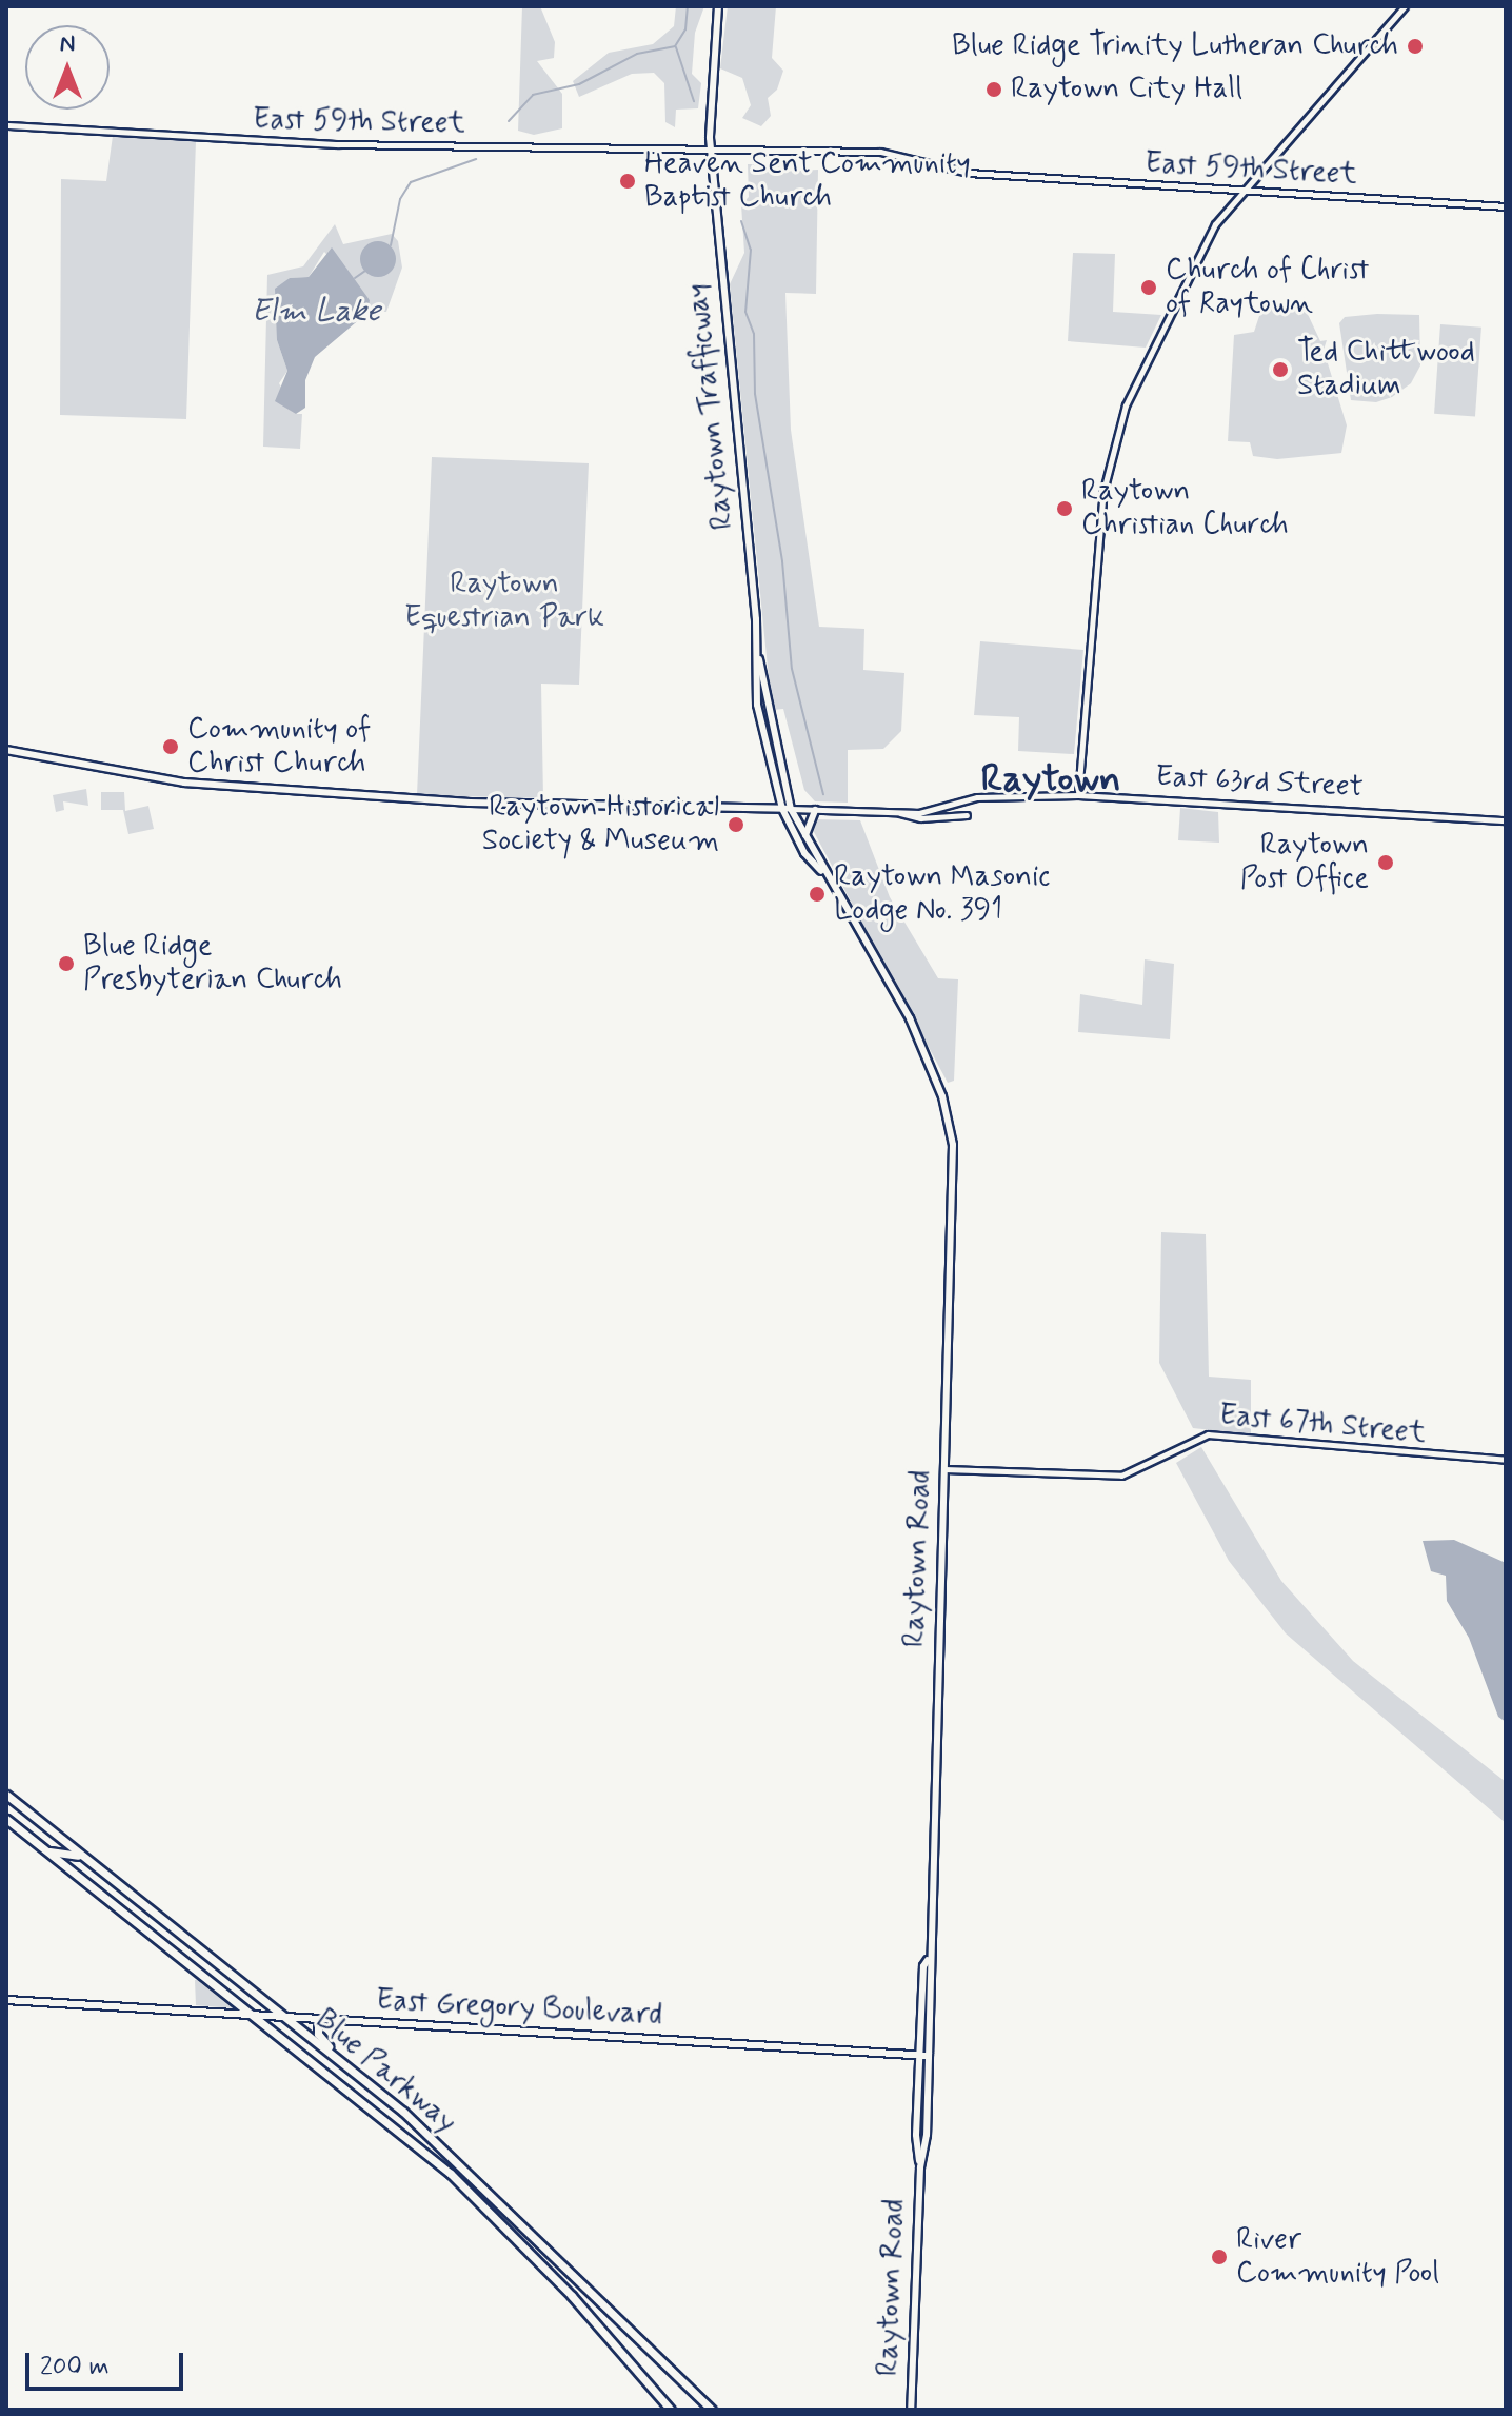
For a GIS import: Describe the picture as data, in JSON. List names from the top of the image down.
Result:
{
  "streets": {
    "highway": ["Blue Parkway"],
    "main road": [
      "Raytown Trafficway",
      "East 63rd Street",
      "Raytown Road",
      "East Gregory Boulevard"
    ],
    "street": ["East 59th Street", "East 67th Street"]
  },
  "crossings": [
    ["East 59th Street", "Raytown Trafficway"],
    ["Raytown Trafficway", "East 63rd Street"],
    ["Raytown Trafficway", "Raytown Road"],
    ["East 67th Street", "Raytown Road"],
    ["Raytown Road", "East Gregory Boulevard"],
    ["East Gregory Boulevard", "Blue Parkway"]
  ],
  "districts": ["Raytown"],
  "water": ["Elm Lake"],
  "parks": ["Raytown Equestrian Park"],
  "places": [
    "Blue Ridge Trinity Lutheran Church",
    "Raytown City Hall",
    "Heaven Sent Community Baptist Church",
    "Church of Christ of Raytown",
    "Ted Chittwood Stadium",
    "Raytown Christian Church",
    "Community of Christ Church",
    "Raytown Historical Society & Museum",
    "Raytown Post Office",
    "Raytown Masonic Lodge No. 391",
    "Blue Ridge Presbyterian Church",
    "River Community Pool"
  ],
  "scale_bar": "200 m",
  "north": "top"
}
